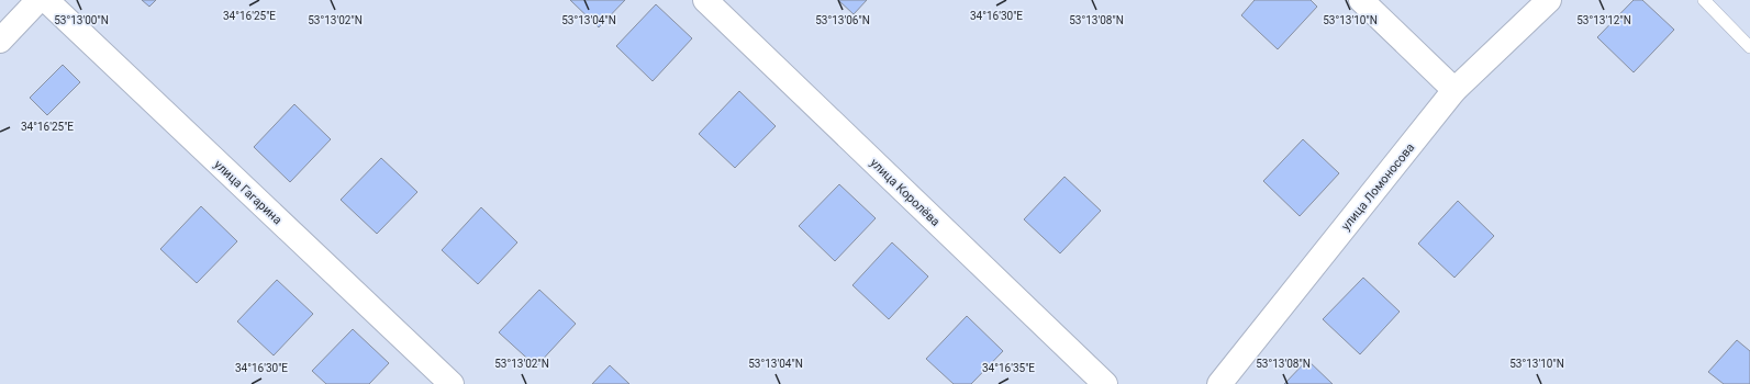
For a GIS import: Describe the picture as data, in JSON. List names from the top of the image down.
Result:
{
  "streets": {
    "street": ["улица Ломоносова", "улица Гагарина", "улица Королёва"]
  },
  "coordinates": [
    "34°16'30\"E",
    "34°16'25\"E",
    "53°13'00\"N",
    "53°13'02\"N",
    "53°13'04\"N",
    "53°13'06\"N",
    "53°13'08\"N",
    "53°13'10\"N",
    "53°13'12\"N",
    "34°16'35\"E"
  ]
}
